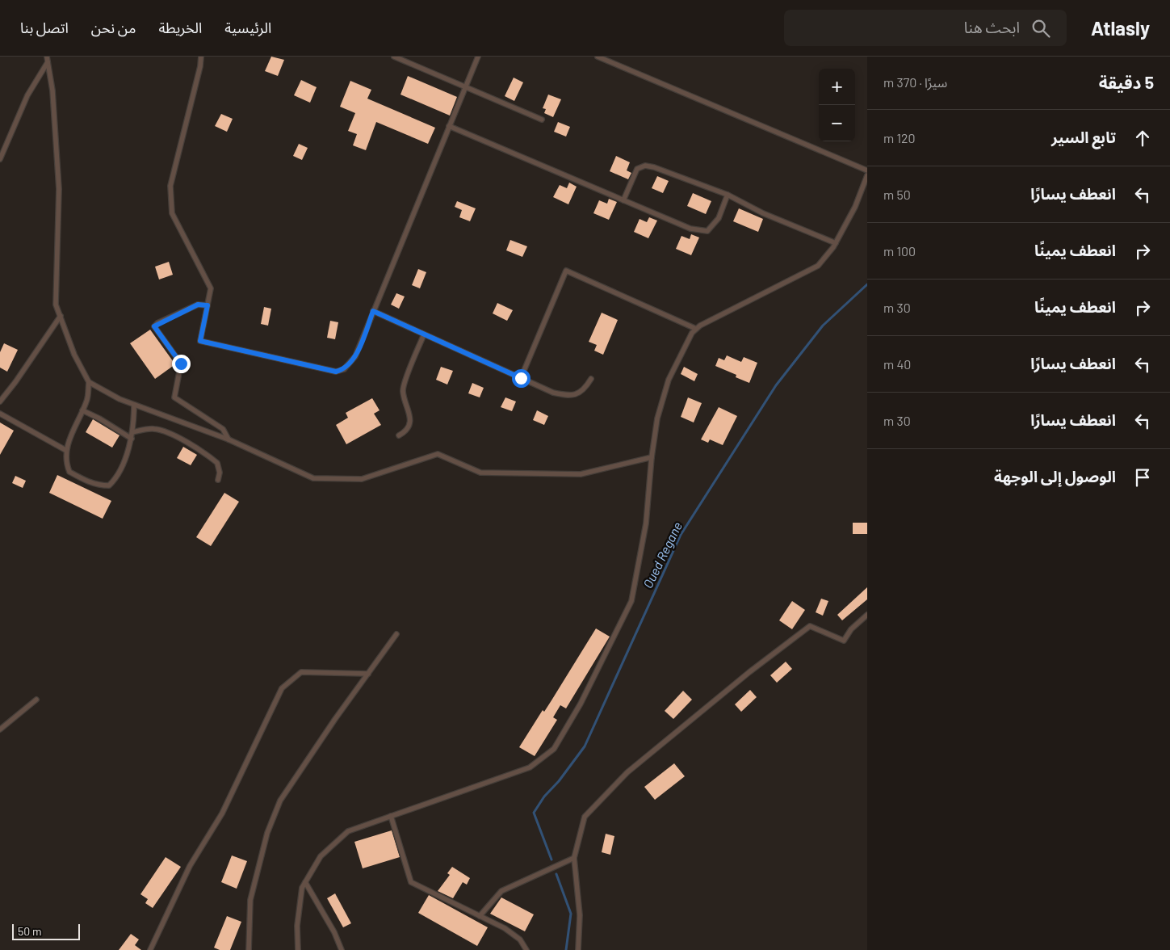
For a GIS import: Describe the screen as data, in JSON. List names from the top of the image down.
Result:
{
  "water": ["Oued Regane"],
  "scale_bar": "50 m",
  "page": {
    "header": "Atlasly",
    "search": "ابحث هنا",
    "nav": [
      "الرئيسية",
      "الخريطة",
      "من نحن",
      "اتصل بنا"
    ],
    "heading": ["5 دقيقة", "سيرًا · 370 m"],
    "map_buttons": ["+", "−"],
    "list": [
      ["تابع السير", "120 m"],
      ["انعطف يسارًا", "50 m"],
      ["انعطف يمينًا", "100 m"],
      ["انعطف يمينًا", "30 m"],
      ["انعطف يسارًا", "40 m"],
      ["انعطف يسارًا", "30 m"],
      "الوصول إلى الوجهة"
    ],
    "scale": "50 m"
  }
}
